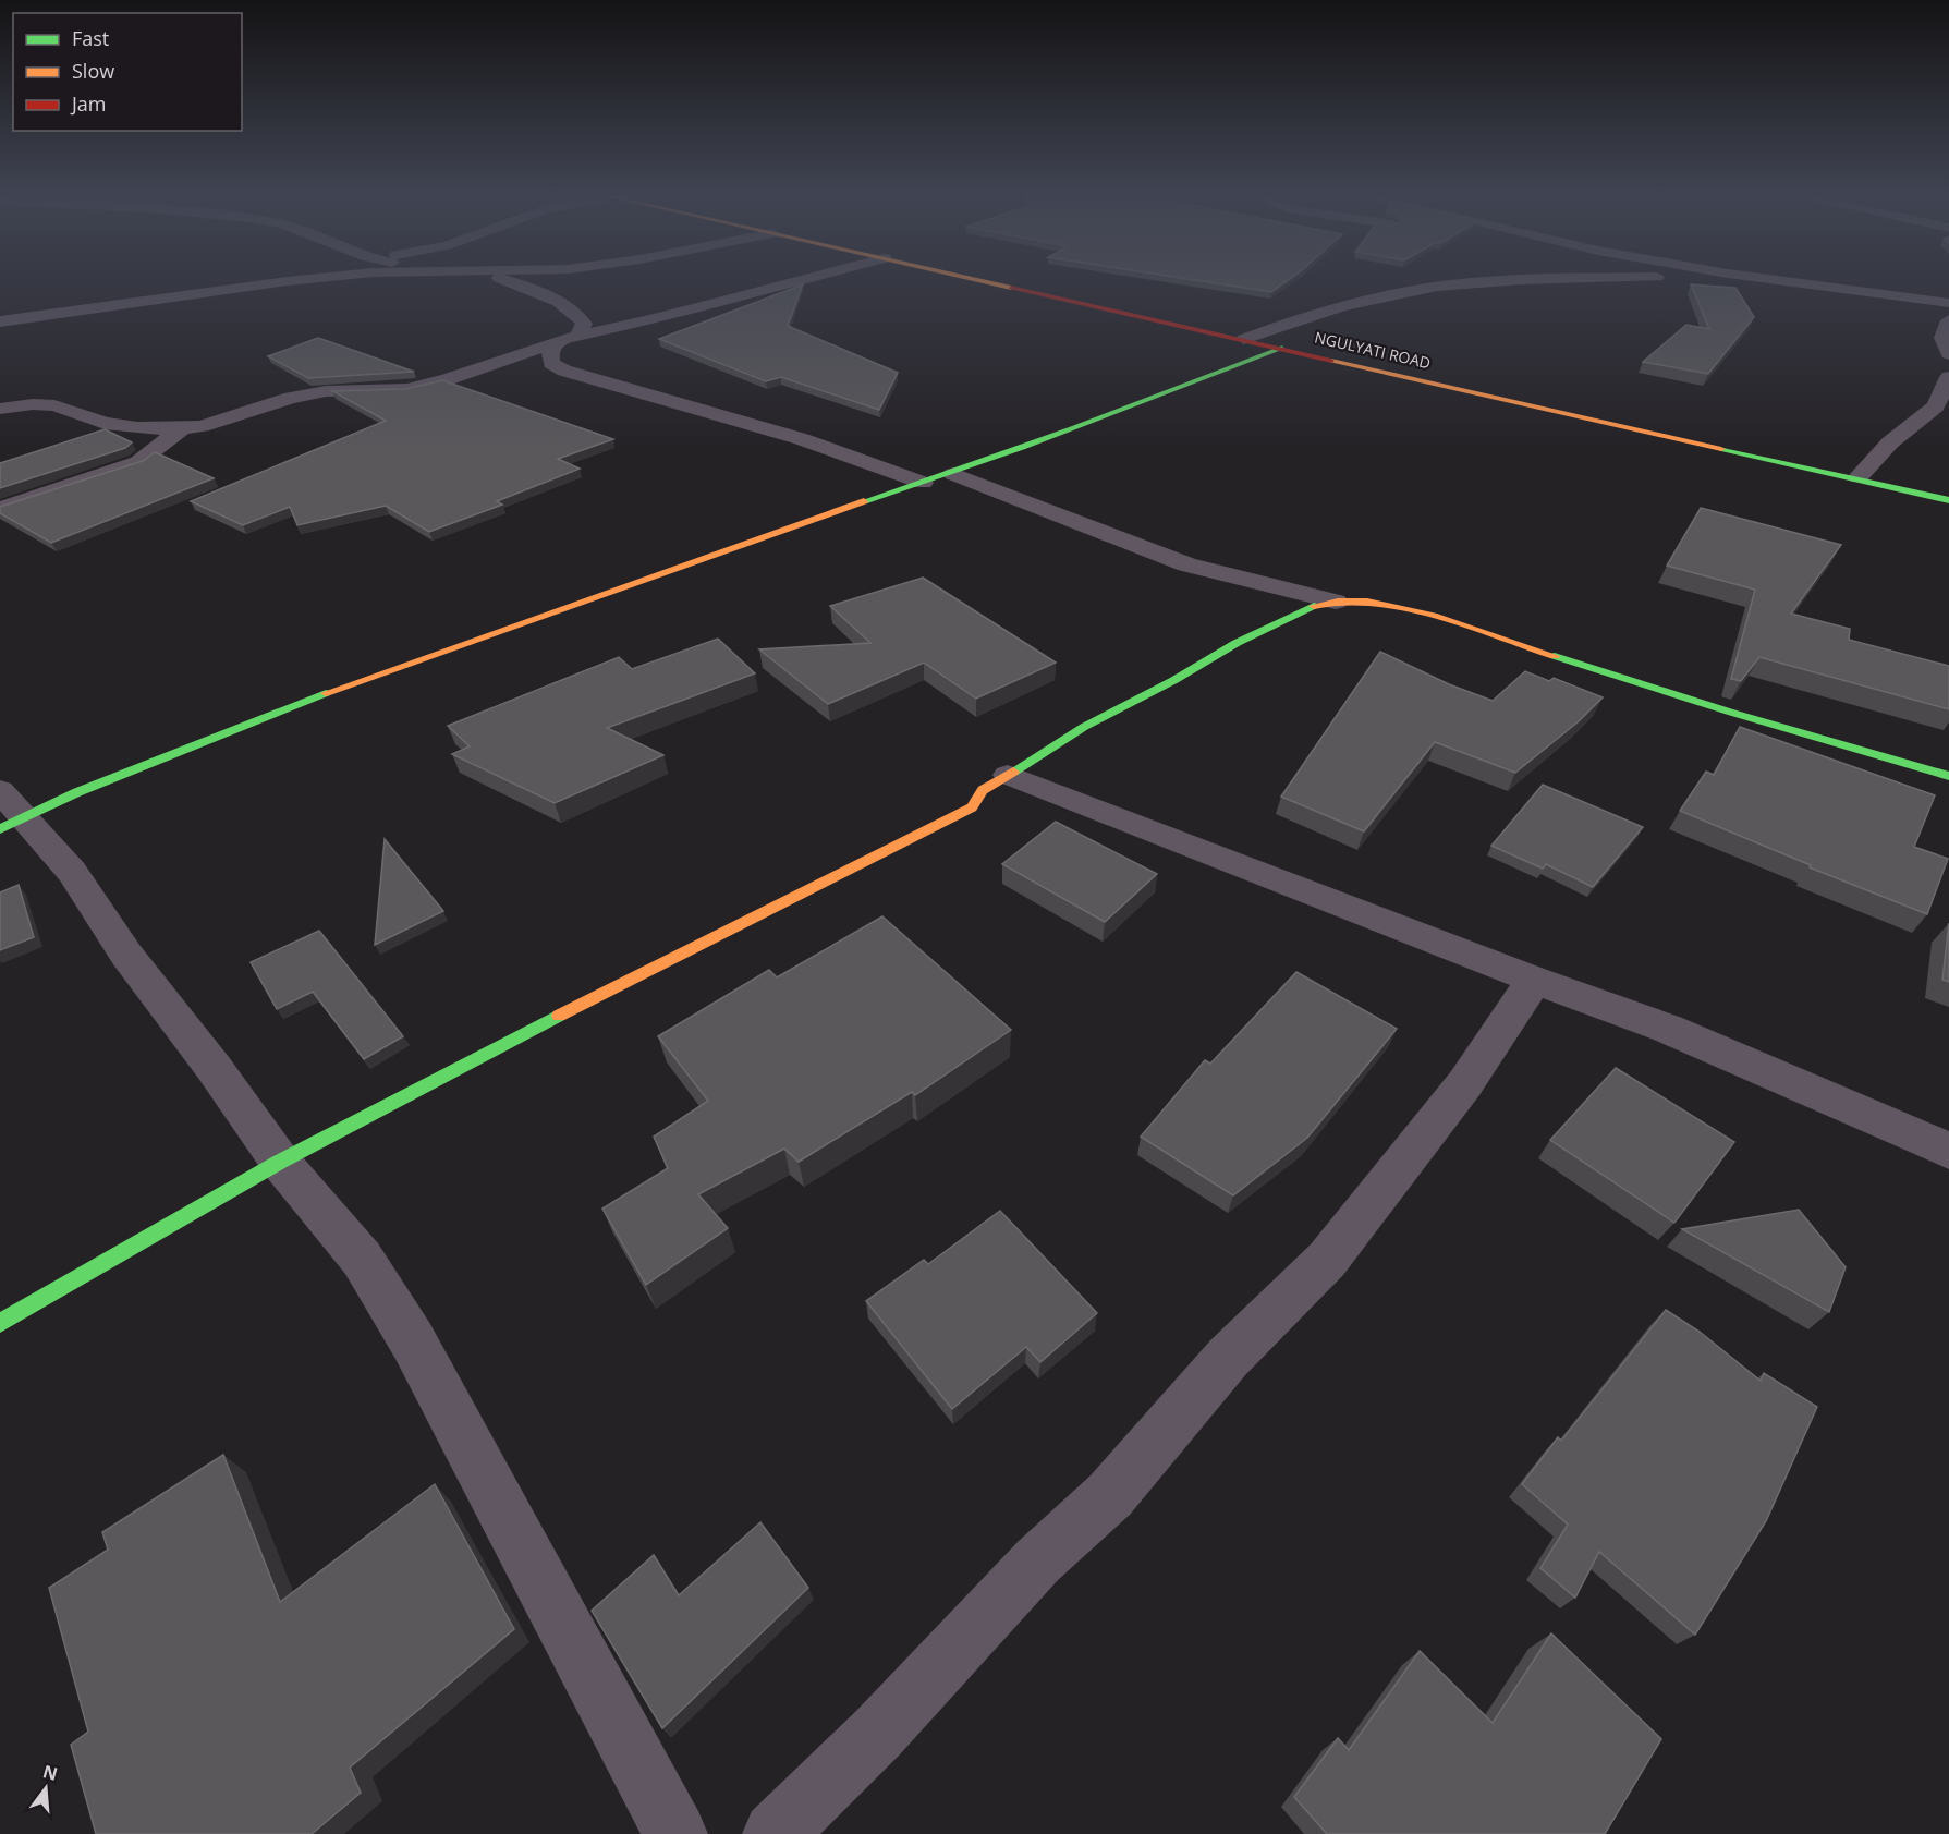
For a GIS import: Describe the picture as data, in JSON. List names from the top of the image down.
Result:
{
  "streets": {
    "street": ["NGULYATI ROAD"]
  },
  "legend": ["Fast", "Slow", "Jam"],
  "north": "top"
}
